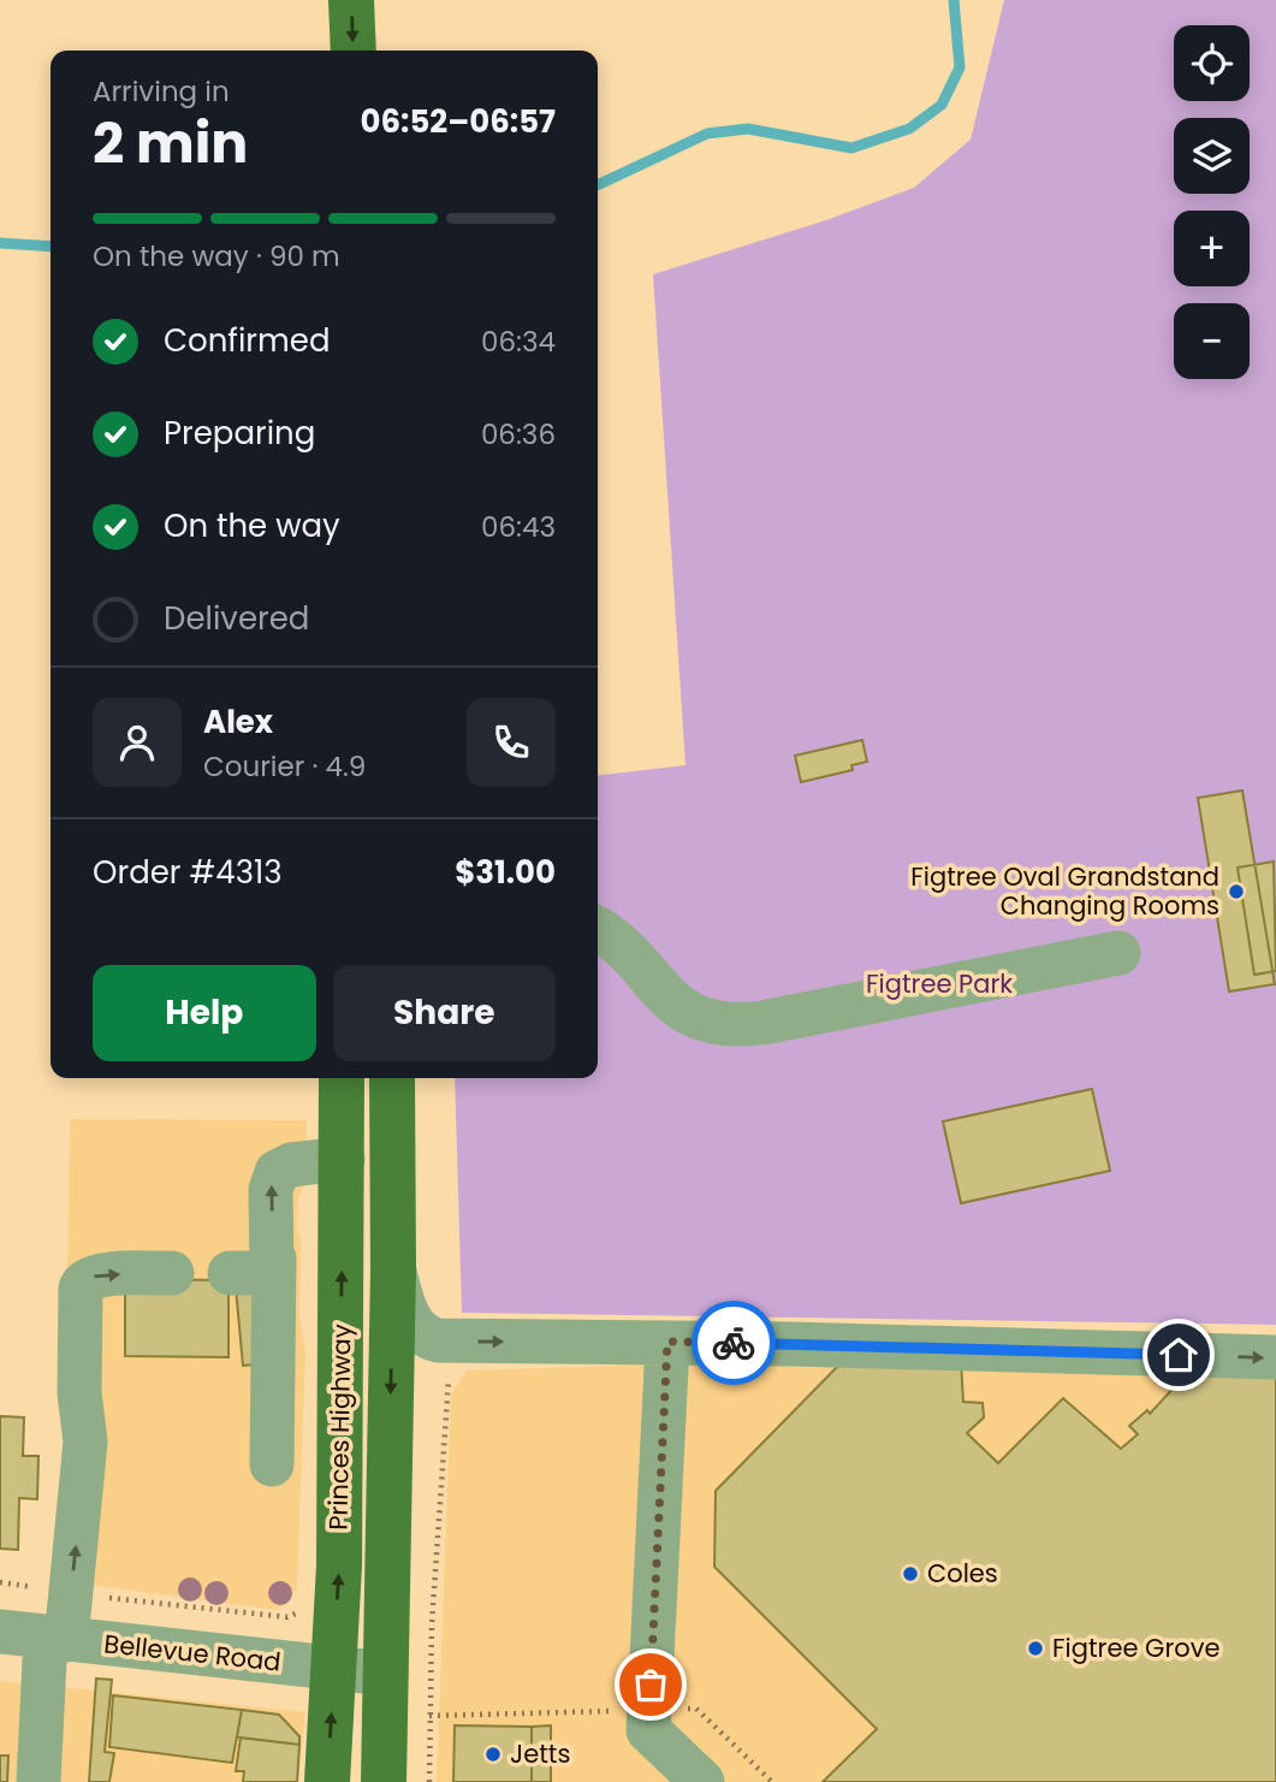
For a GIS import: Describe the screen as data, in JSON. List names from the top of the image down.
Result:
{
  "streets": {
    "main road": ["Princes Highway"],
    "street": ["Bellevue Road"]
  },
  "crossings": [
    ["Princes Highway", "Bellevue Road"]
  ],
  "parks": ["Figtree Park"],
  "places": [
    "Figtree Oval Grandstand Changing Rooms",
    "Coles",
    "Figtree Grove",
    "Jetts"
  ],
  "page": {
    "map_buttons": ["+", "−"],
    "heading": ["2 min", "Arriving in", "06:52–06:57"],
    "panel": [
      "Alex",
      "Courier · 4.9",
      "Order #4313",
      "$31.00"
    ],
    "bar": "On the way · 90 m",
    "list": [
      ["Confirmed", "06:34"],
      ["Preparing", "06:36"],
      ["On the way", "06:43"],
      "Delivered"
    ],
    "buttons": ["Help", "Share"]
  }
}
